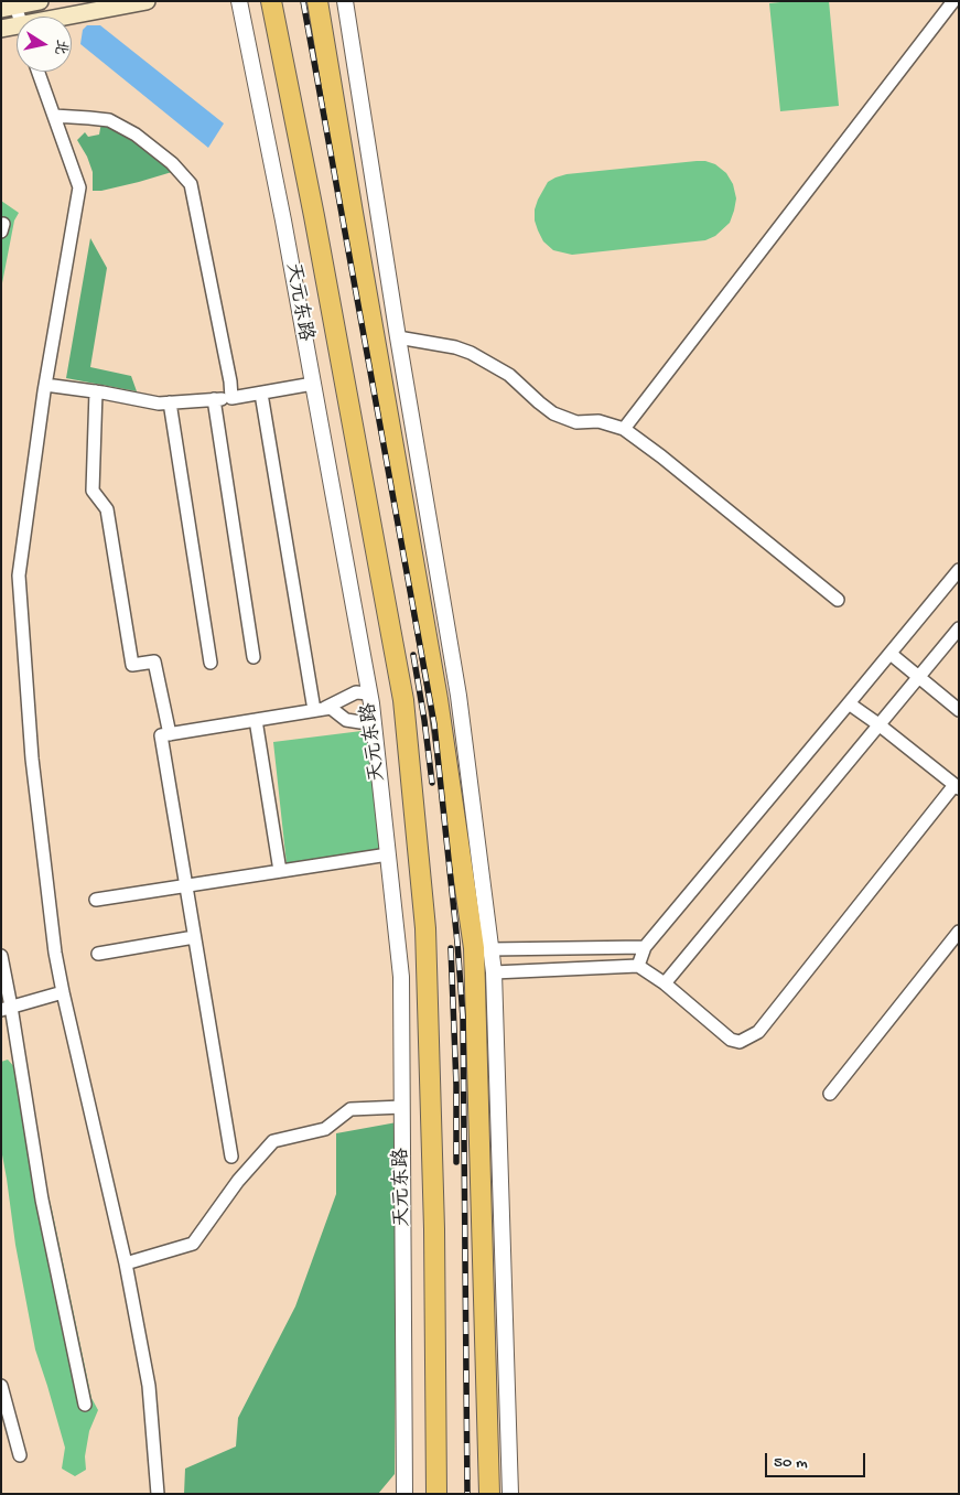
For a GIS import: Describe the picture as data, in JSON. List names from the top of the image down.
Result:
{
  "streets": {
    "highway": ["天元东路"]
  },
  "scale_bar": "50 m",
  "north": "right"
}
